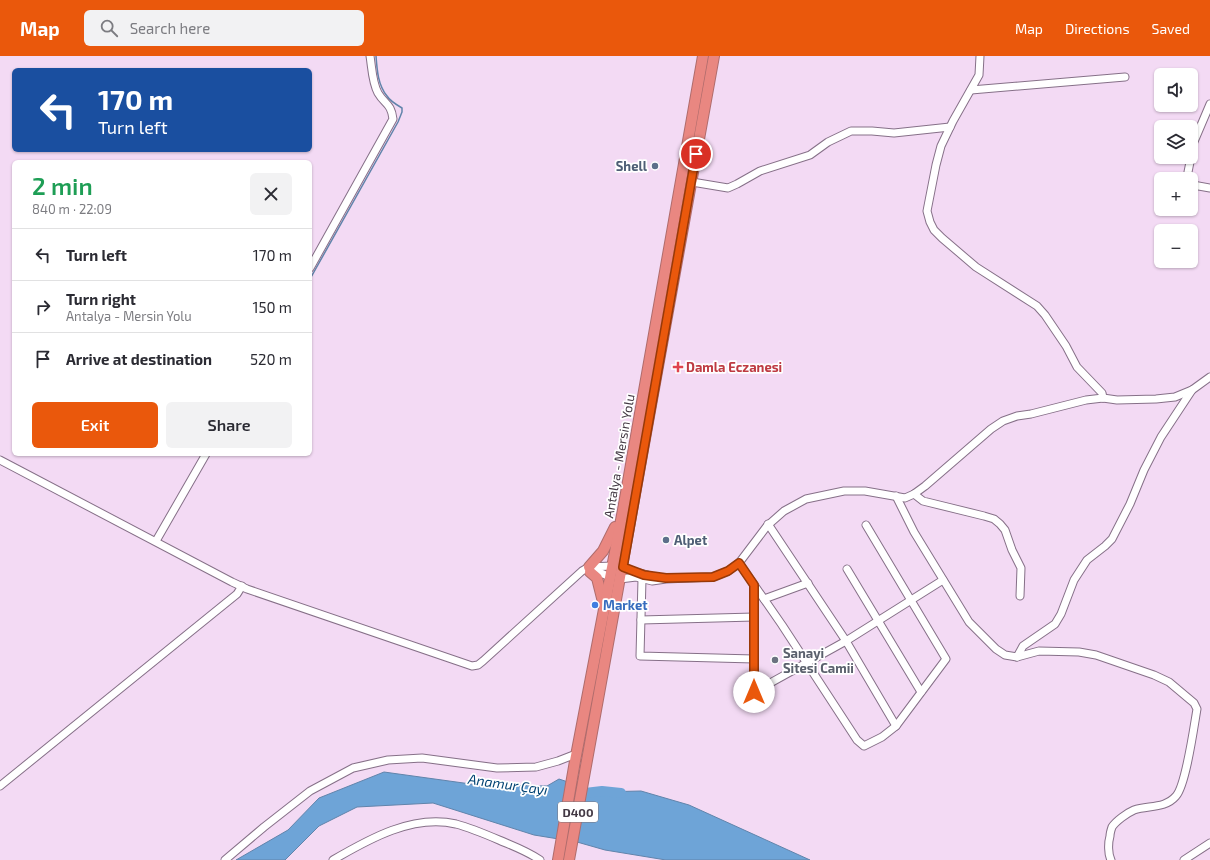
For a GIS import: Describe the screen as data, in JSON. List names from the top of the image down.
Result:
{
  "streets": {
    "highway": ["Antalya - Mersin Yolu", "D400"]
  },
  "water": ["Anamur Çayı"],
  "places": {
    "other": [
      "Shell",
      "Alpet",
      "Market",
      "Sanayi Sitesi Camii"
    ],
    "health": ["Damla Eczanesi"]
  },
  "page": {
    "header": "Map",
    "search": "Search here",
    "nav": ["Map", "Directions", "Saved"],
    "map_buttons": ["+", "−"],
    "turn": ["170 m", "Turn left"],
    "heading": ["2 min", "840 m · 22:09"],
    "list": [
      {
        "name": "Turn left",
        "value": "170 m"
      },
      {
        "name": "Turn right",
        "note": "Antalya - Mersin Yolu",
        "value": "150 m"
      },
      {
        "name": "Arrive at destination",
        "value": "520 m"
      }
    ],
    "buttons": ["Exit", "Share"]
  }
}
